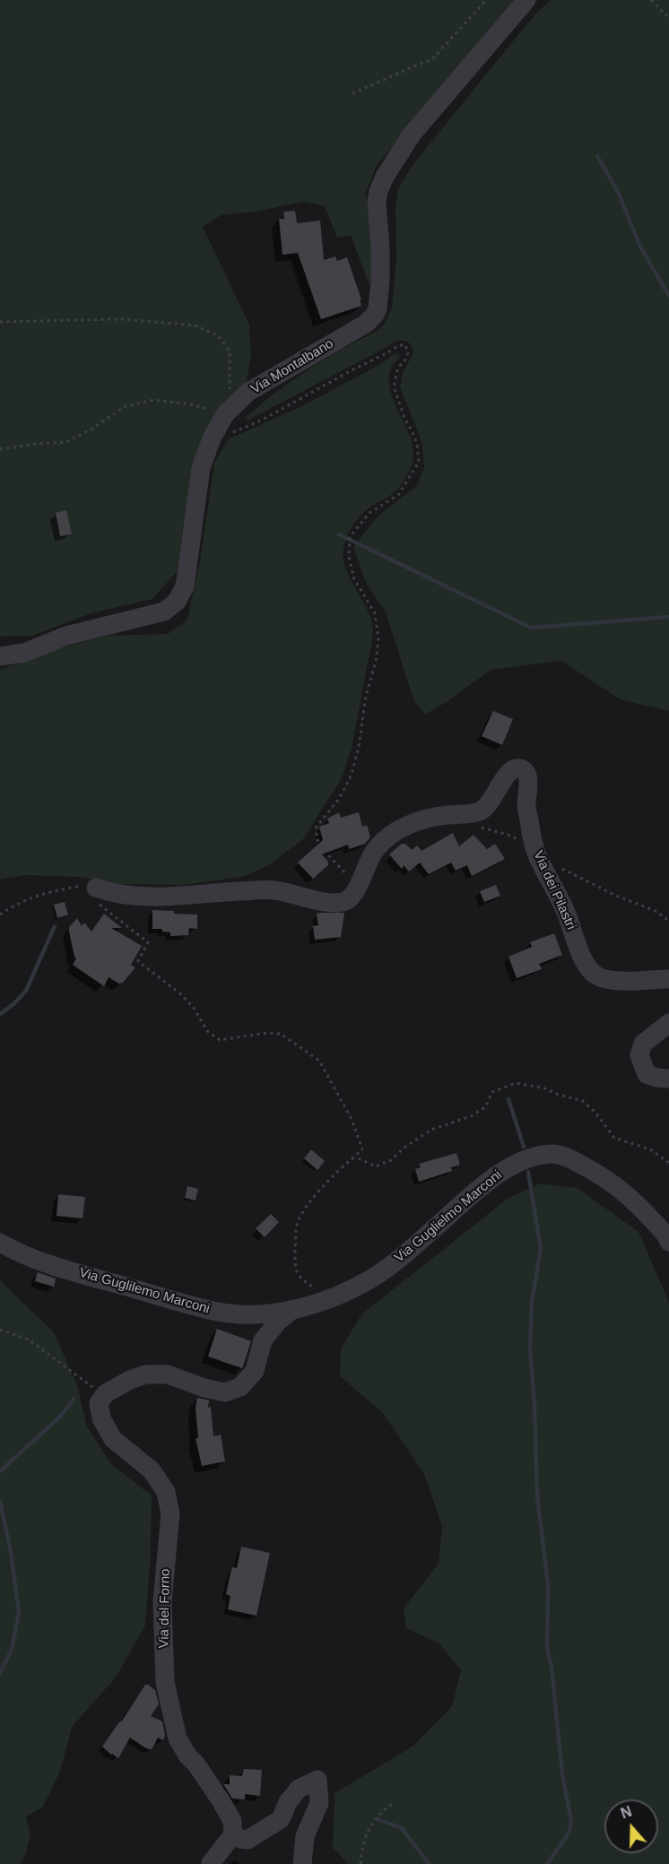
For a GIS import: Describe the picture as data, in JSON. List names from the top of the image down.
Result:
{
  "streets": {
    "street": [
      "Via Montalbano",
      "Via dei Pilastri",
      "Via Guglielmo Marconi",
      "Via Guglilemo Marconi",
      "Via del Forno"
    ]
  },
  "crossings": [
    ["Via Guglielmo Marconi", "Via Guglilemo Marconi"]
  ],
  "north": "top"
}
